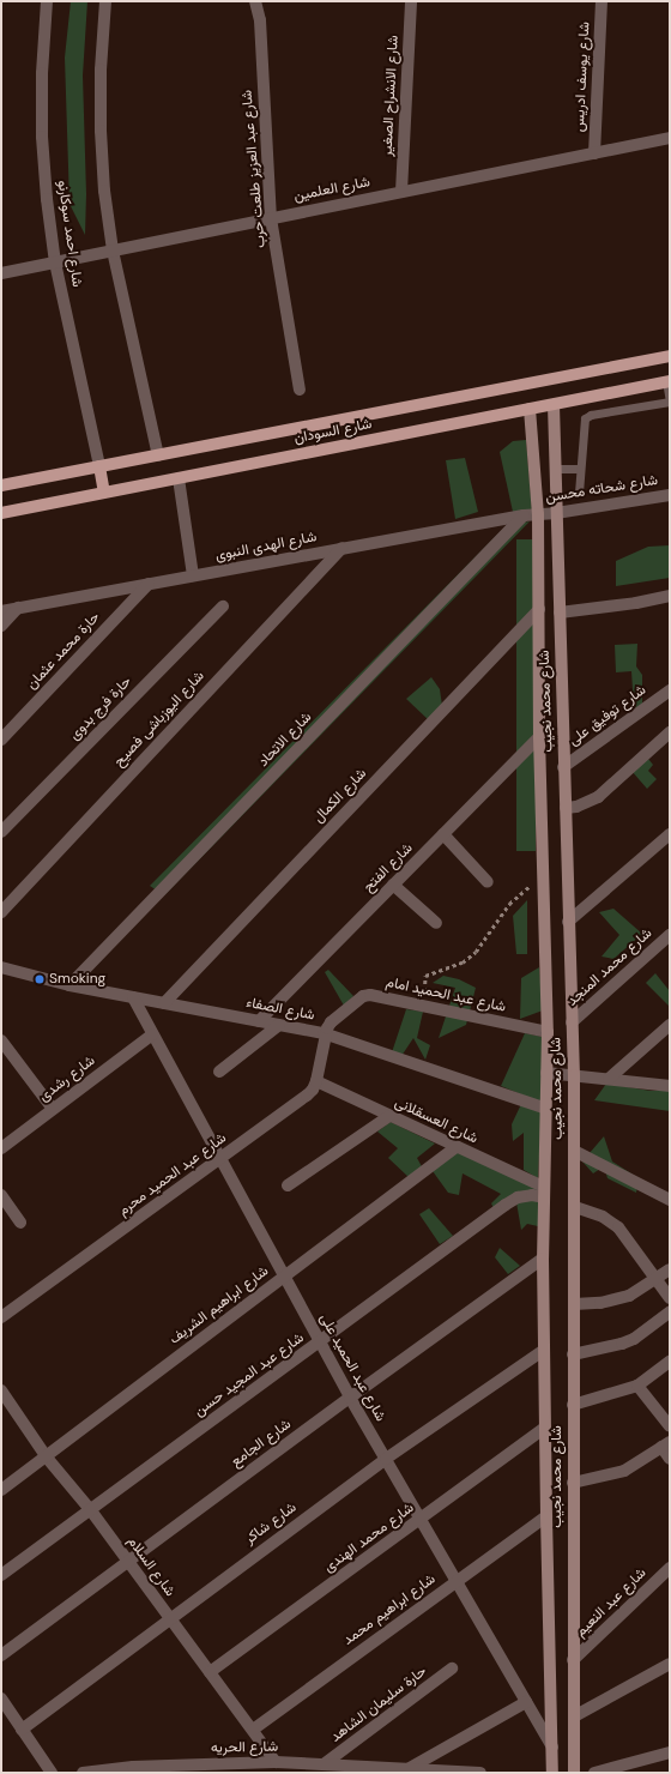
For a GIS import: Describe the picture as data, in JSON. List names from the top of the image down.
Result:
{
  "streets": {
    "main road": ["شارع السودان", "شارع محمد نجيب"],
    "street": [
      "شارع يوسف ادريس",
      "شارع الانشراح الصغير",
      "شارع عبد العزيز طلعت حرب",
      "شارع العلمين",
      "شارع احمد سوكارنو",
      "شارع شحاته محسن",
      "شارع الهدى النبوى",
      "حارة محمد عثمان",
      "حارة فرج بدوى",
      "شارع توفيق على",
      "شارع اليوزباشى فصيح",
      "شارع الاتحاد",
      "شارع الكمال",
      "شارع الفتح",
      "شارع محمد المنجد",
      "شارع عبد الحميد امام",
      "شارع الصفاء",
      "شارع رشدى",
      "شارع العسقلانى",
      "شارع عبد الحميد محرم",
      "شارع ابراهيم الشريف",
      "شارع عبد الحميد على",
      "شارع عبد المجيد حسن",
      "شارع الجامع",
      "شارع شاكر",
      "شارع محمد الهندى",
      "شارع السلام",
      "شارع عبد النعيم",
      "شارع ابراهيم محمد",
      "حارة سليمان الشاهد",
      "شارع الحريه"
    ]
  },
  "crossings": [
    ["شارع يوسف ادريس", "شارع العلمين"],
    ["شارع الانشراح الصغير", "شارع العلمين"],
    ["شارع عبد العزيز طلعت حرب", "شارع العلمين"],
    ["شارع العلمين", "شارع احمد سوكارنو"],
    ["شارع احمد سوكارنو", "شارع السودان"],
    ["شارع السودان", "شارع محمد نجيب"],
    ["شارع شحاته محسن", "شارع الهدى النبوى"],
    ["شارع شحاته محسن", "شارع محمد نجيب"],
    ["شارع الهدى النبوى", "حارة محمد عثمان"],
    ["شارع الهدى النبوى", "شارع محمد نجيب"],
    ["شارع الهدى النبوى", "شارع اليوزباشى فصيح"],
    ["شارع الهدى النبوى", "شارع الاتحاد"],
    ["شارع محمد نجيب", "شارع توفيق على"],
    ["شارع محمد نجيب", "شارع الكمال"],
    ["شارع محمد نجيب", "شارع الفتح"],
    ["شارع محمد نجيب", "شارع محمد المنجد"],
    ["شارع محمد نجيب", "شارع عبد الحميد امام"],
    ["شارع محمد نجيب", "شارع الصفاء"],
    ["شارع محمد نجيب", "شارع العسقلانى"],
    ["شارع محمد نجيب", "شارع عبد الحميد على"],
    ["شارع محمد نجيب", "شارع عبد المجيد حسن"],
    ["شارع محمد نجيب", "شارع الجامع"],
    ["شارع محمد نجيب", "شارع شاكر"],
    ["شارع محمد نجيب", "شارع محمد الهندى"],
    ["شارع محمد نجيب", "شارع عبد النعيم"],
    ["شارع محمد نجيب", "شارع ابراهيم محمد"],
    ["شارع الاتحاد", "شارع الصفاء"],
    ["شارع الكمال", "شارع الصفاء"],
    ["شارع الفتح", "شارع الصفاء"],
    ["شارع عبد الحميد امام", "شارع الصفاء"],
    ["شارع الصفاء", "شارع عبد الحميد على"],
    ["شارع رشدى", "شارع عبد الحميد على"],
    ["شارع العسقلانى", "شارع عبد الحميد محرم"],
    ["شارع العسقلانى", "شارع ابراهيم الشريف"],
    ["شارع العسقلانى", "شارع عبد المجيد حسن"],
    ["شارع عبد الحميد محرم", "شارع عبد الحميد على"],
    ["شارع ابراهيم الشريف", "شارع عبد الحميد على"],
    ["شارع ابراهيم الشريف", "شارع السلام"],
    ["شارع عبد الحميد على", "شارع عبد المجيد حسن"],
    ["شارع عبد الحميد على", "شارع الجامع"],
    ["شارع عبد الحميد على", "شارع شاكر"],
    ["شارع عبد الحميد على", "شارع محمد الهندى"],
    ["شارع عبد الحميد على", "شارع ابراهيم محمد"],
    ["شارع عبد المجيد حسن", "شارع السلام"],
    ["شارع الجامع", "شارع السلام"],
    ["شارع شاكر", "شارع السلام"],
    ["شارع محمد الهندى", "شارع السلام"],
    ["شارع السلام", "شارع ابراهيم محمد"],
    ["شارع السلام", "شارع الحريه"],
    ["حارة سليمان الشاهد", "شارع الحريه"]
  ],
  "places": ["Smoking"]
}
